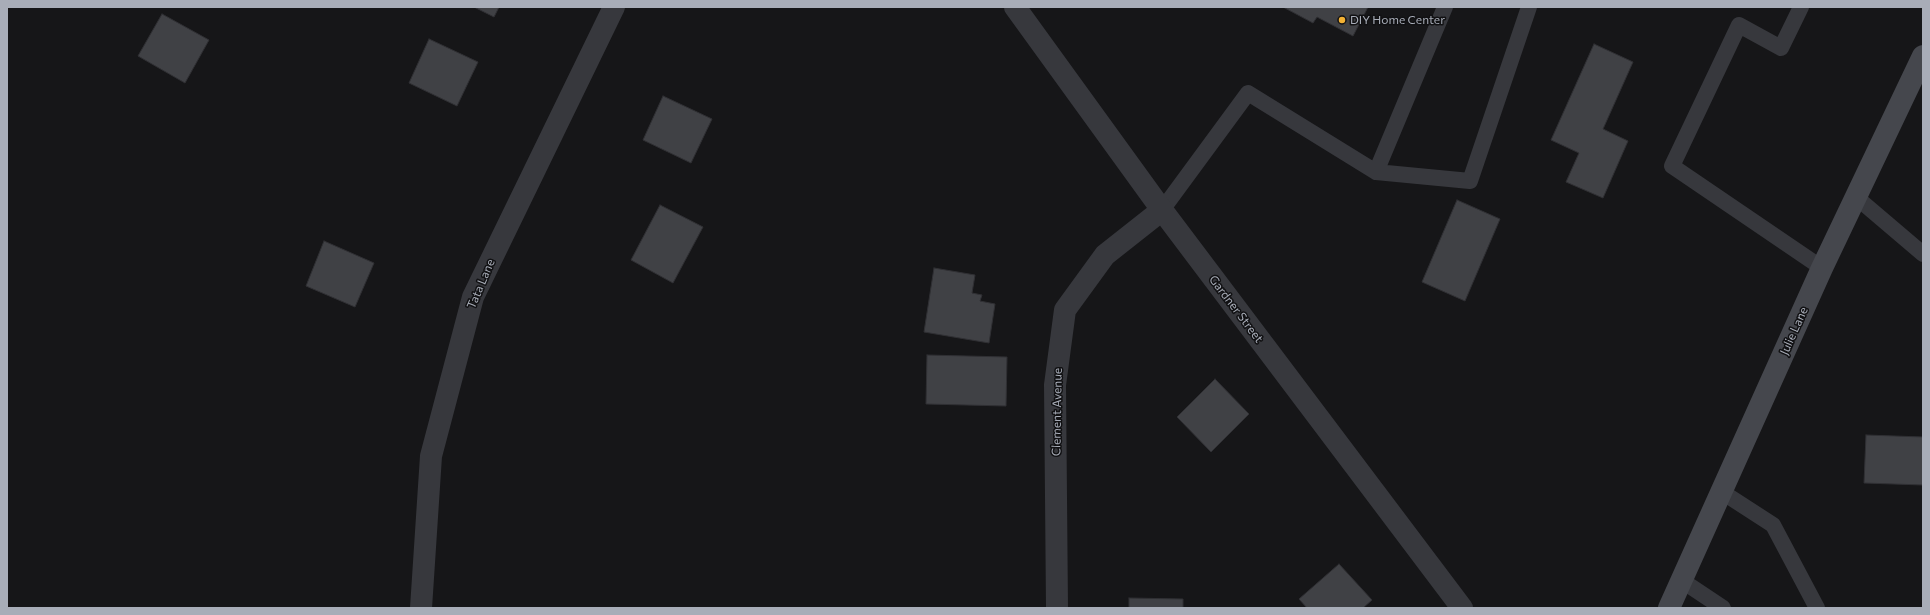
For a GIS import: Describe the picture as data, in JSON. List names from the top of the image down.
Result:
{
  "streets": {
    "street": [
      "Tata Lane",
      "Gardner Street",
      "Julie Lane",
      "Clement Avenue"
    ]
  },
  "crossings": [
    ["Gardner Street", "Clement Avenue"]
  ],
  "places": ["DIY Home Center"]
}
